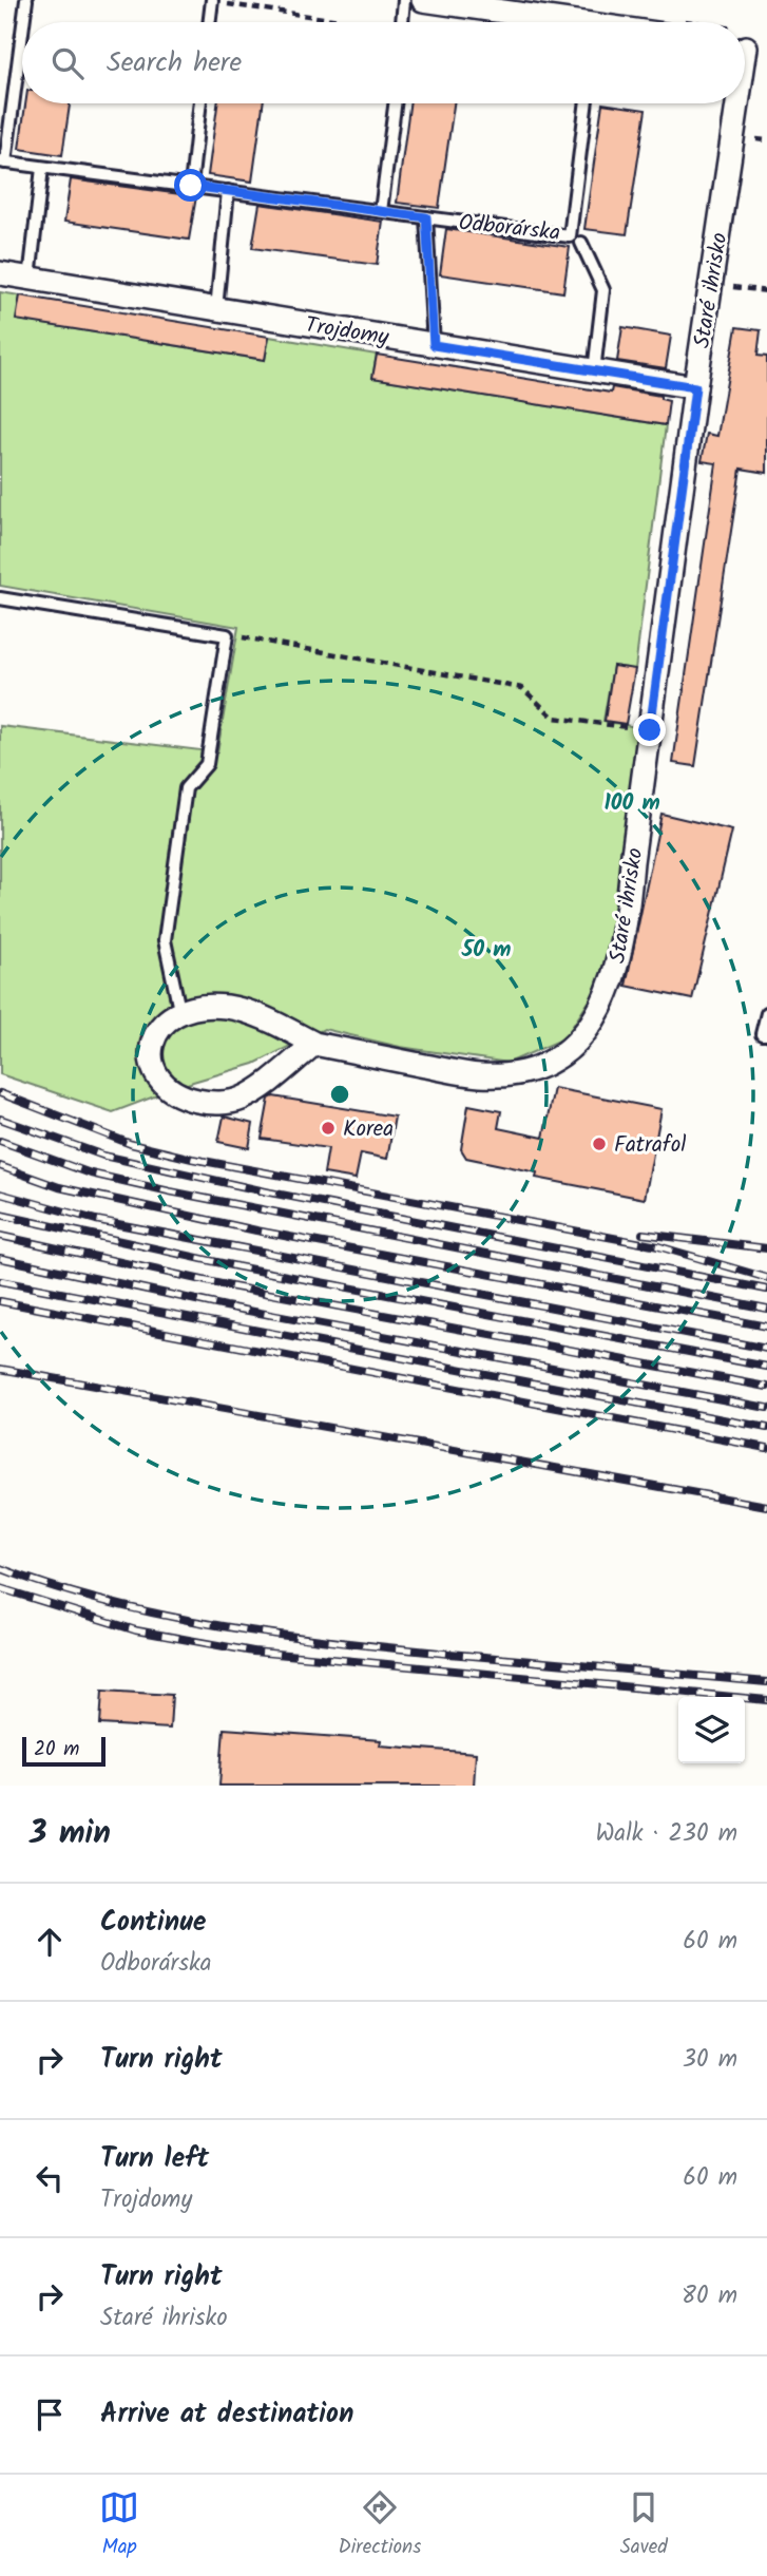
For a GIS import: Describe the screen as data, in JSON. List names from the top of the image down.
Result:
{
  "streets": {
    "street": ["Staré ihrisko", "Trojdomy"],
    "lane": ["Odborárska"]
  },
  "crossings": [
    ["Staré ihrisko", "Trojdomy"]
  ],
  "places": ["Korea", "Fatrafol"],
  "scale_bar": "20 m",
  "page": {
    "search": "Search here",
    "scale": "20 m",
    "heading": ["3 min", "Walk · 230 m"],
    "list": [
      ["Continue", "Odborárska", "60 m"],
      ["Turn right", "30 m"],
      ["Turn left", "Trojdomy", "60 m"],
      ["Turn right", "Staré ihrisko", "80 m"],
      "Arrive at destination"
    ],
    "nav": ["Map", "Directions", "Saved"]
  },
  "rings": ["100 m", "50 m"]
}
